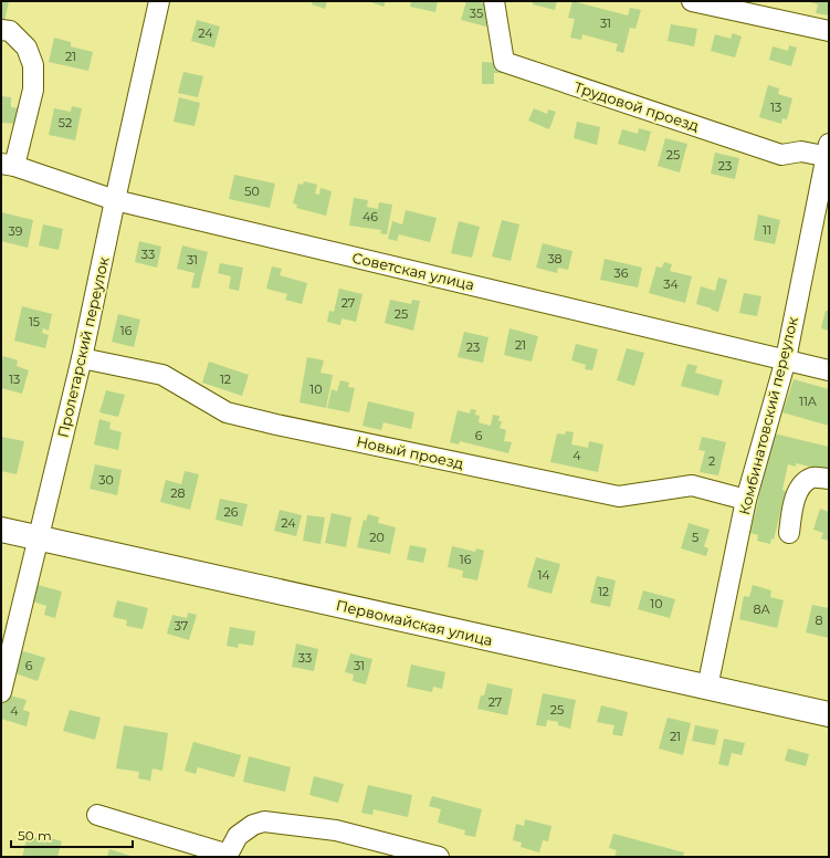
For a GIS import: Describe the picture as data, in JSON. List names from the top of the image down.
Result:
{
  "streets": {
    "main road": ["Первомайская улица"],
    "street": [
      "Трудовой проезд",
      "Советская улица",
      "Пролетарский переулок",
      "Комбинатовский переулок",
      "Новый проезд"
    ]
  },
  "crossings": [
    ["Трудовой проезд", "Комбинатовский переулок"],
    ["Советская улица", "Пролетарский переулок"],
    ["Советская улица", "Комбинатовский переулок"],
    ["Пролетарский переулок", "Новый проезд"],
    ["Пролетарский переулок", "Первомайская улица"],
    ["Комбинатовский переулок", "Новый проезд"],
    ["Комбинатовский переулок", "Первомайская улица"]
  ],
  "house_numbers": [
    "35",
    "31",
    "24",
    "21",
    "13",
    "52",
    "25",
    "23",
    "50",
    "46",
    "11",
    "39",
    "33",
    "38",
    "31",
    "36",
    "34",
    "27",
    "25",
    "15",
    "16",
    "21",
    "23",
    "13",
    "12",
    "10",
    "11А",
    "6",
    "4",
    "2",
    "30",
    "28",
    "26",
    "24",
    "20",
    "5",
    "16",
    "14",
    "12",
    "10",
    "8А",
    "8",
    "37",
    "33",
    "6",
    "31",
    "27",
    "25",
    "4",
    "21"
  ],
  "scale_bar": "50 m"
}
